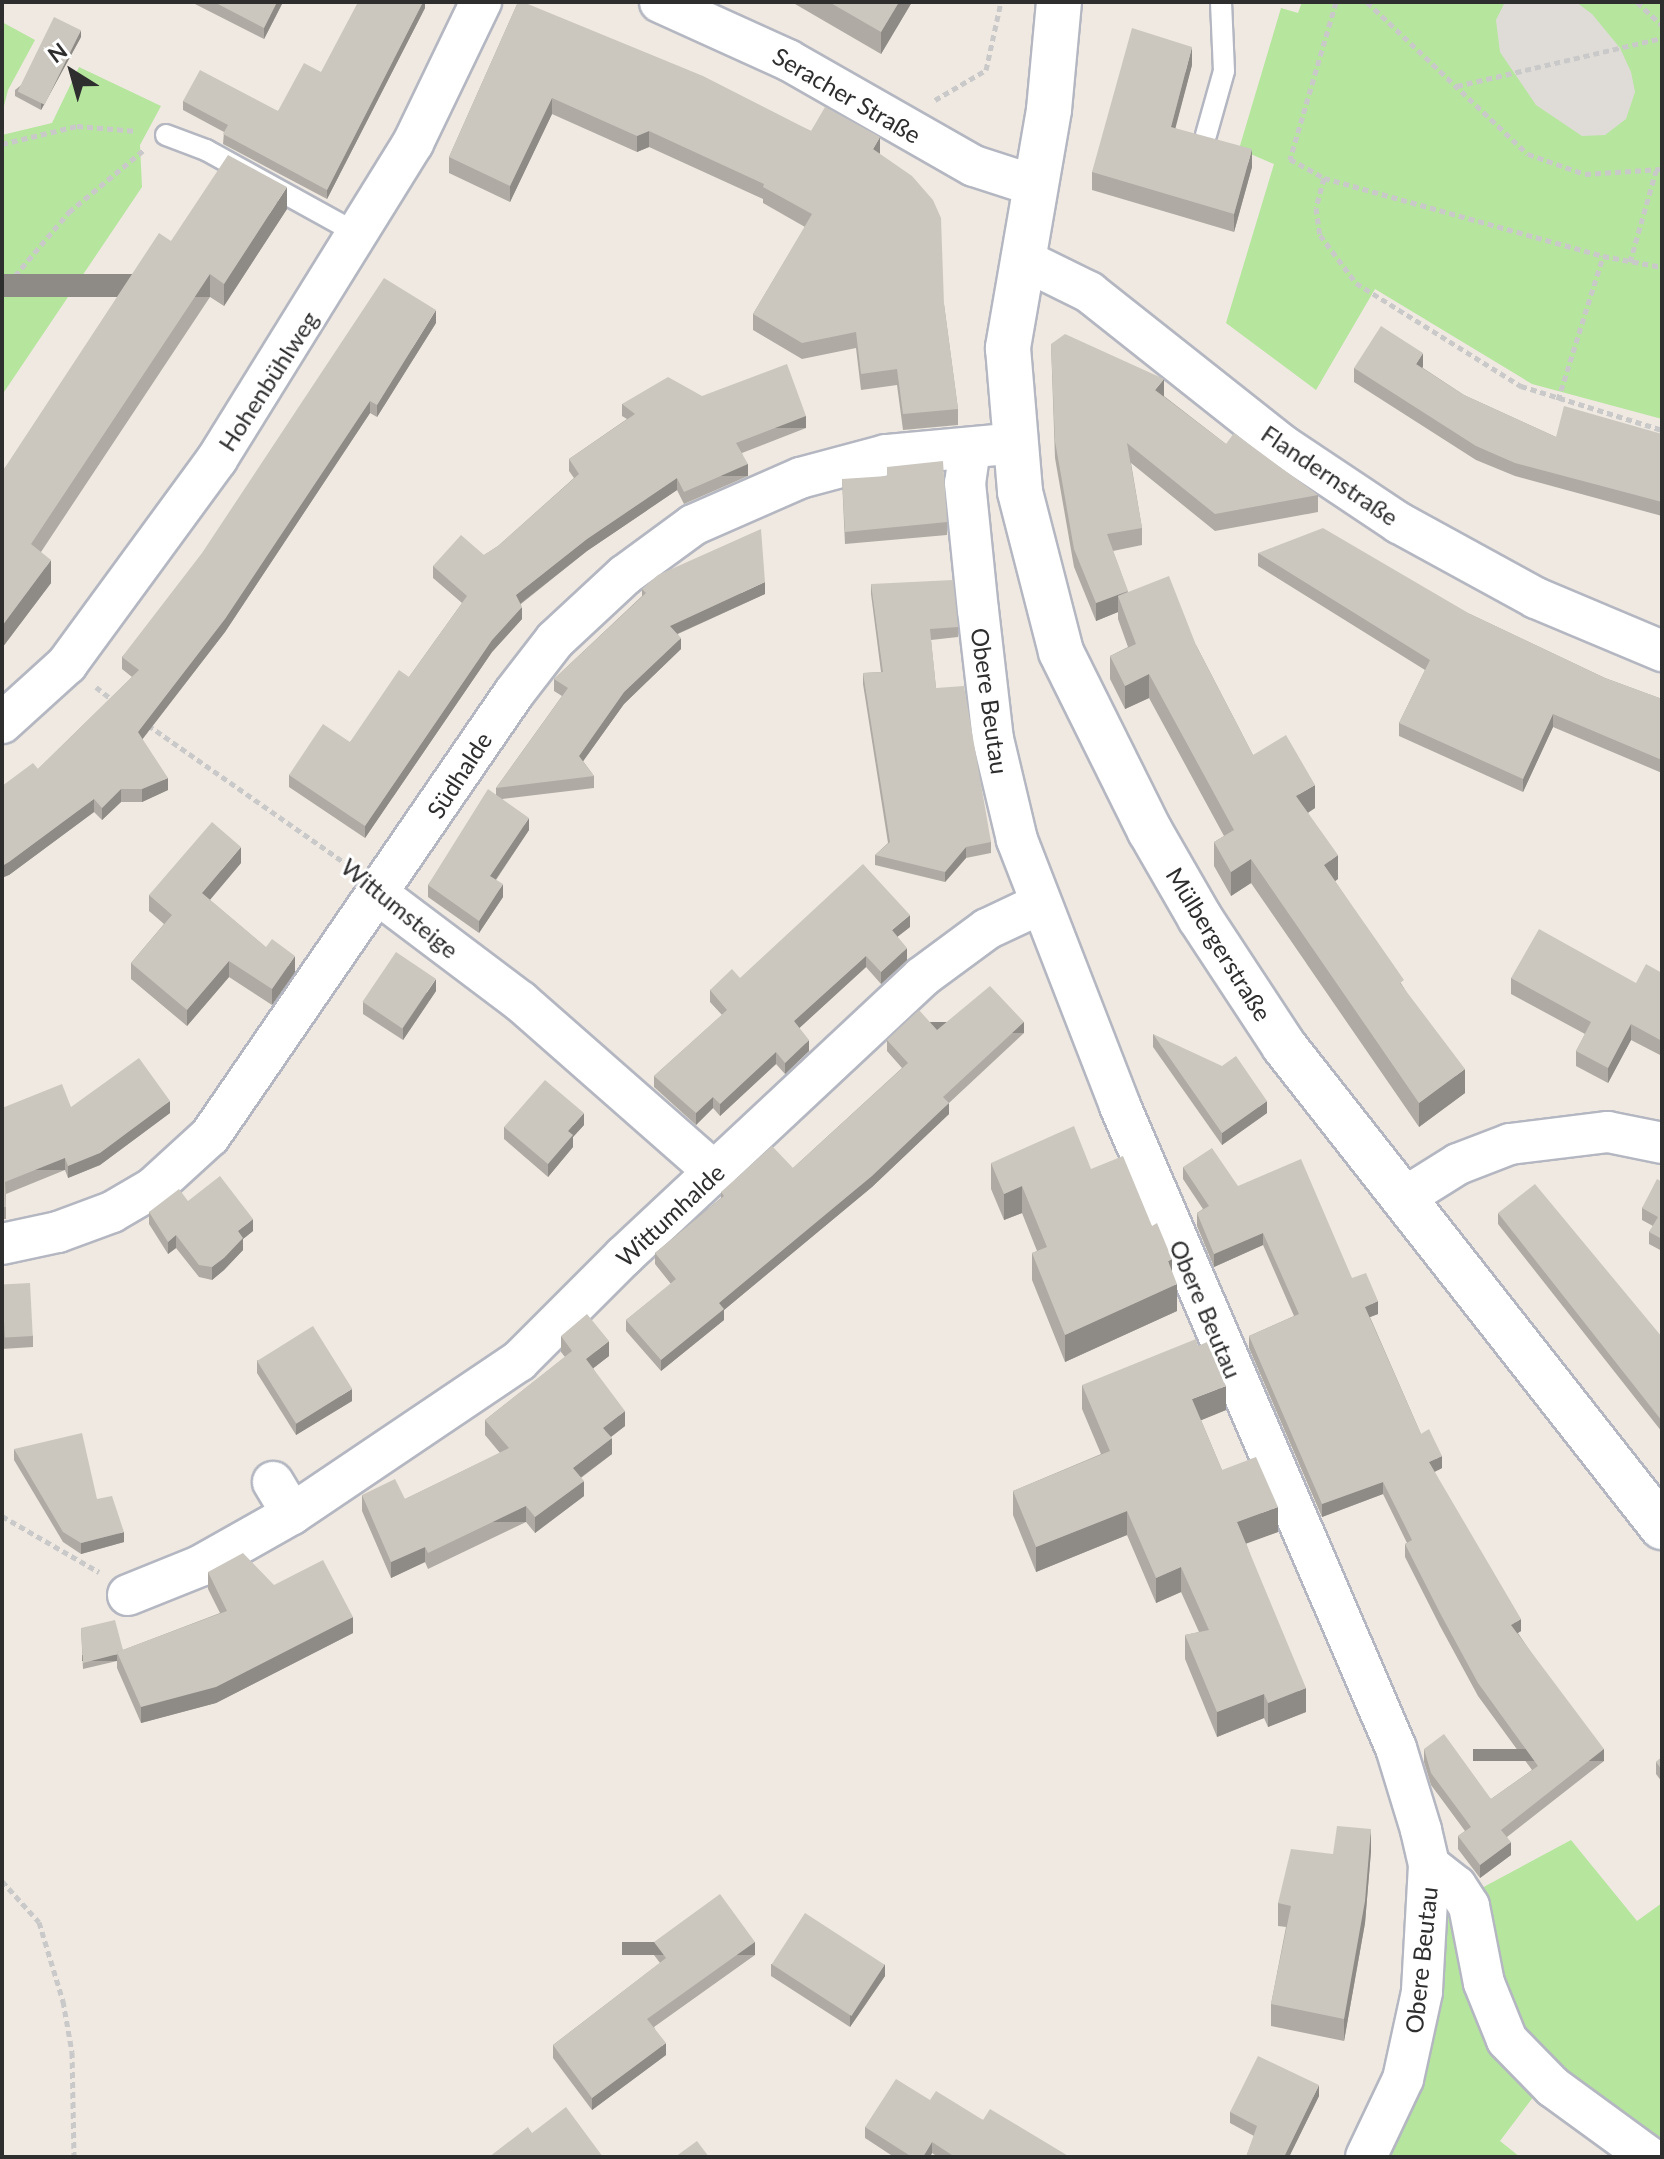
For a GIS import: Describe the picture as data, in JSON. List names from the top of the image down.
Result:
{
  "streets": {
    "street": [
      "Seracher Straße",
      "Hohenbühlweg",
      "Flandernstraße",
      "Obere Beutau",
      "Südhalde",
      "Wittumsteige",
      "Mülbergerstraße",
      "Wittumhalde"
    ]
  },
  "crossings": [
    ["Seracher Straße", "Mülbergerstraße"],
    ["Flandernstraße", "Mülbergerstraße"],
    ["Obere Beutau", "Südhalde"],
    ["Obere Beutau", "Mülbergerstraße"],
    ["Obere Beutau", "Wittumhalde"],
    ["Südhalde", "Wittumsteige"],
    ["Südhalde", "Mülbergerstraße"],
    ["Wittumsteige", "Wittumhalde"]
  ],
  "north": "top left"
}
